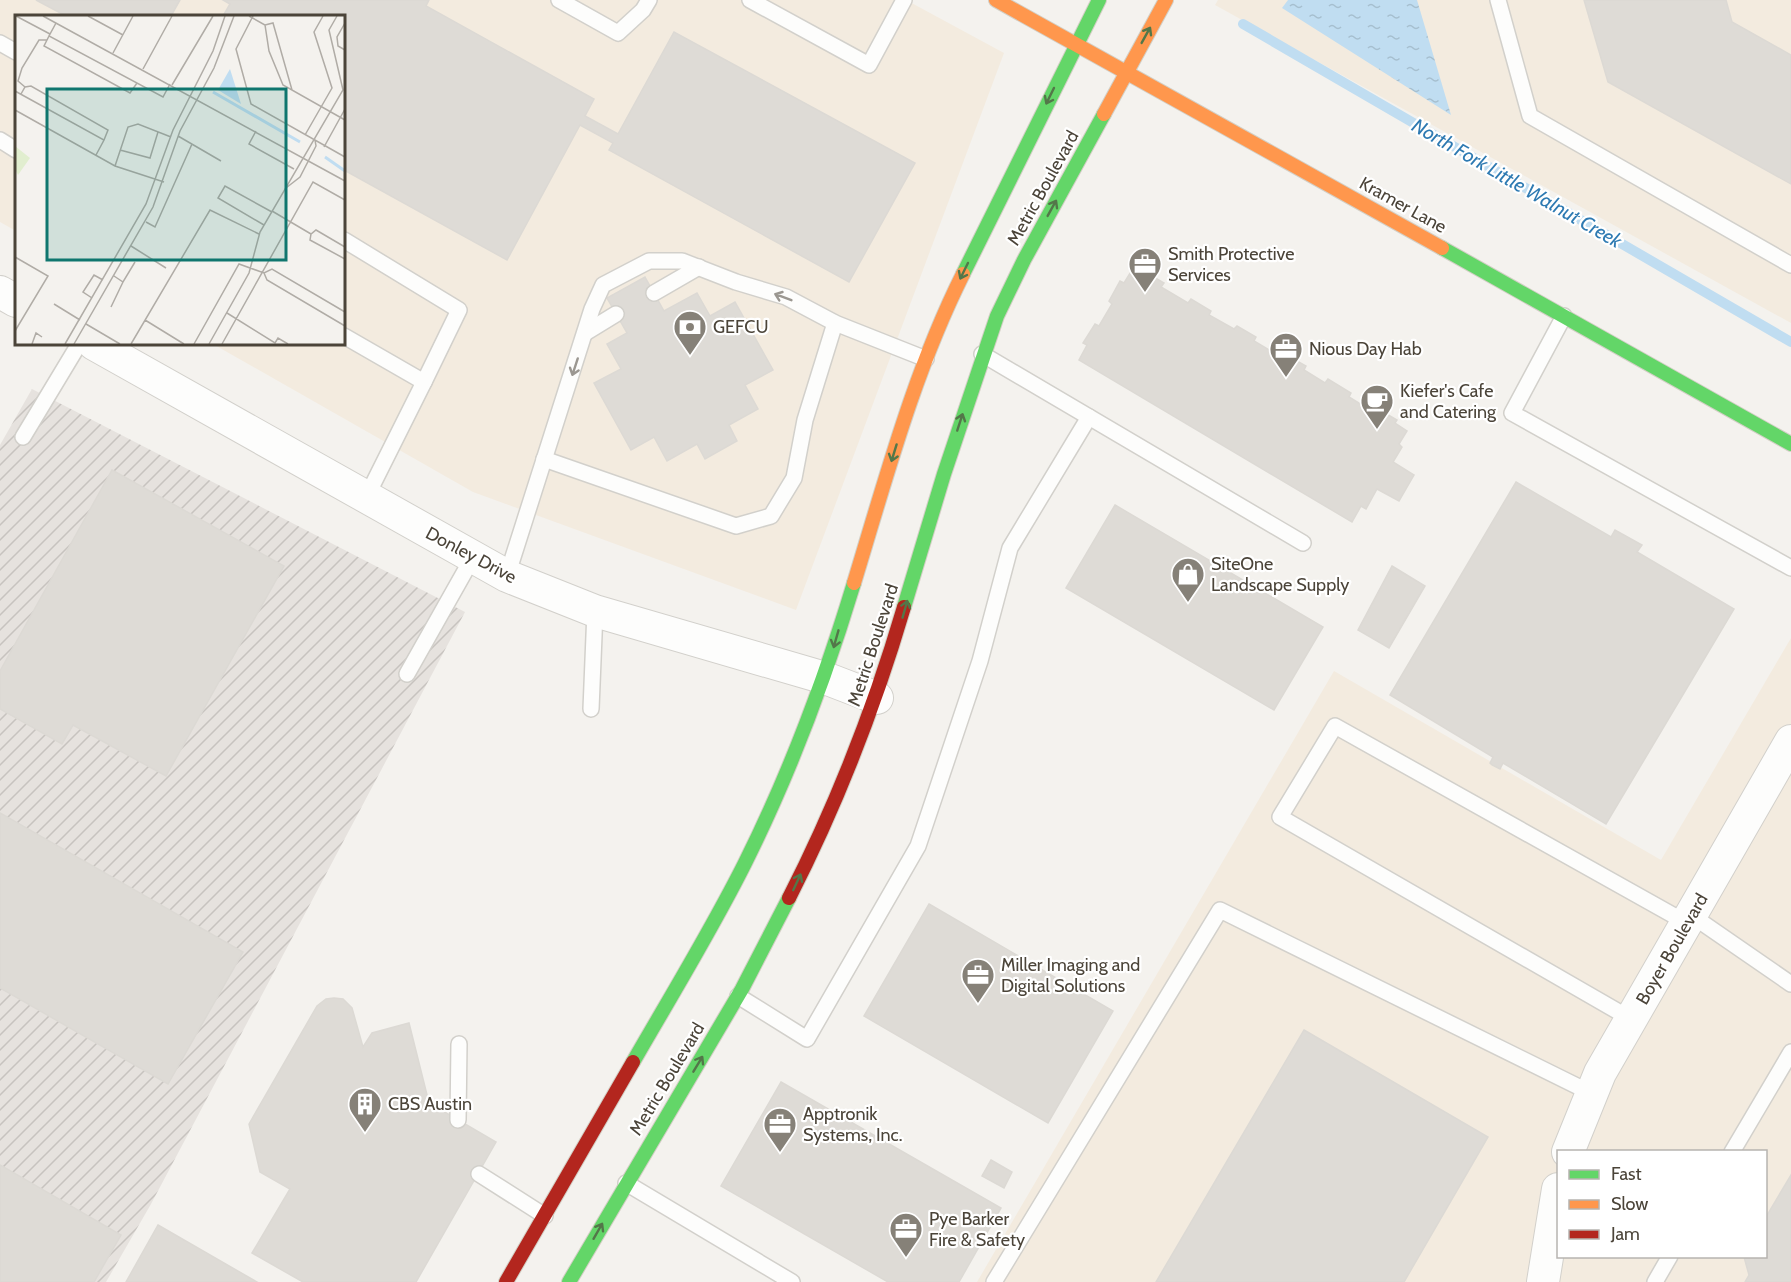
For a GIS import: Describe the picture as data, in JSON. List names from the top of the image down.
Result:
{
  "streets": {
    "main road": ["Metric Boulevard", "Kramer Lane"],
    "street": ["Donley Drive", "Boyer Boulevard"]
  },
  "crossings": [
    ["Metric Boulevard", "Kramer Lane"],
    ["Metric Boulevard", "Donley Drive"]
  ],
  "water": ["North Fork Little Walnut Creek"],
  "places": {
    "office": [
      "Smith Protective Services",
      "Nious Day Hab",
      "Miller Imaging and Digital Solutions",
      "Apptronik Systems, Inc.",
      "Pye Barker Fire & Safety"
    ],
    "bank": ["GEFCU"],
    "cafe": ["Kiefer's Cafe and Catering"],
    "shop": ["SiteOne Landscape Supply"],
    "building": ["CBS Austin"]
  },
  "legend": ["Fast", "Slow", "Jam"]
}
